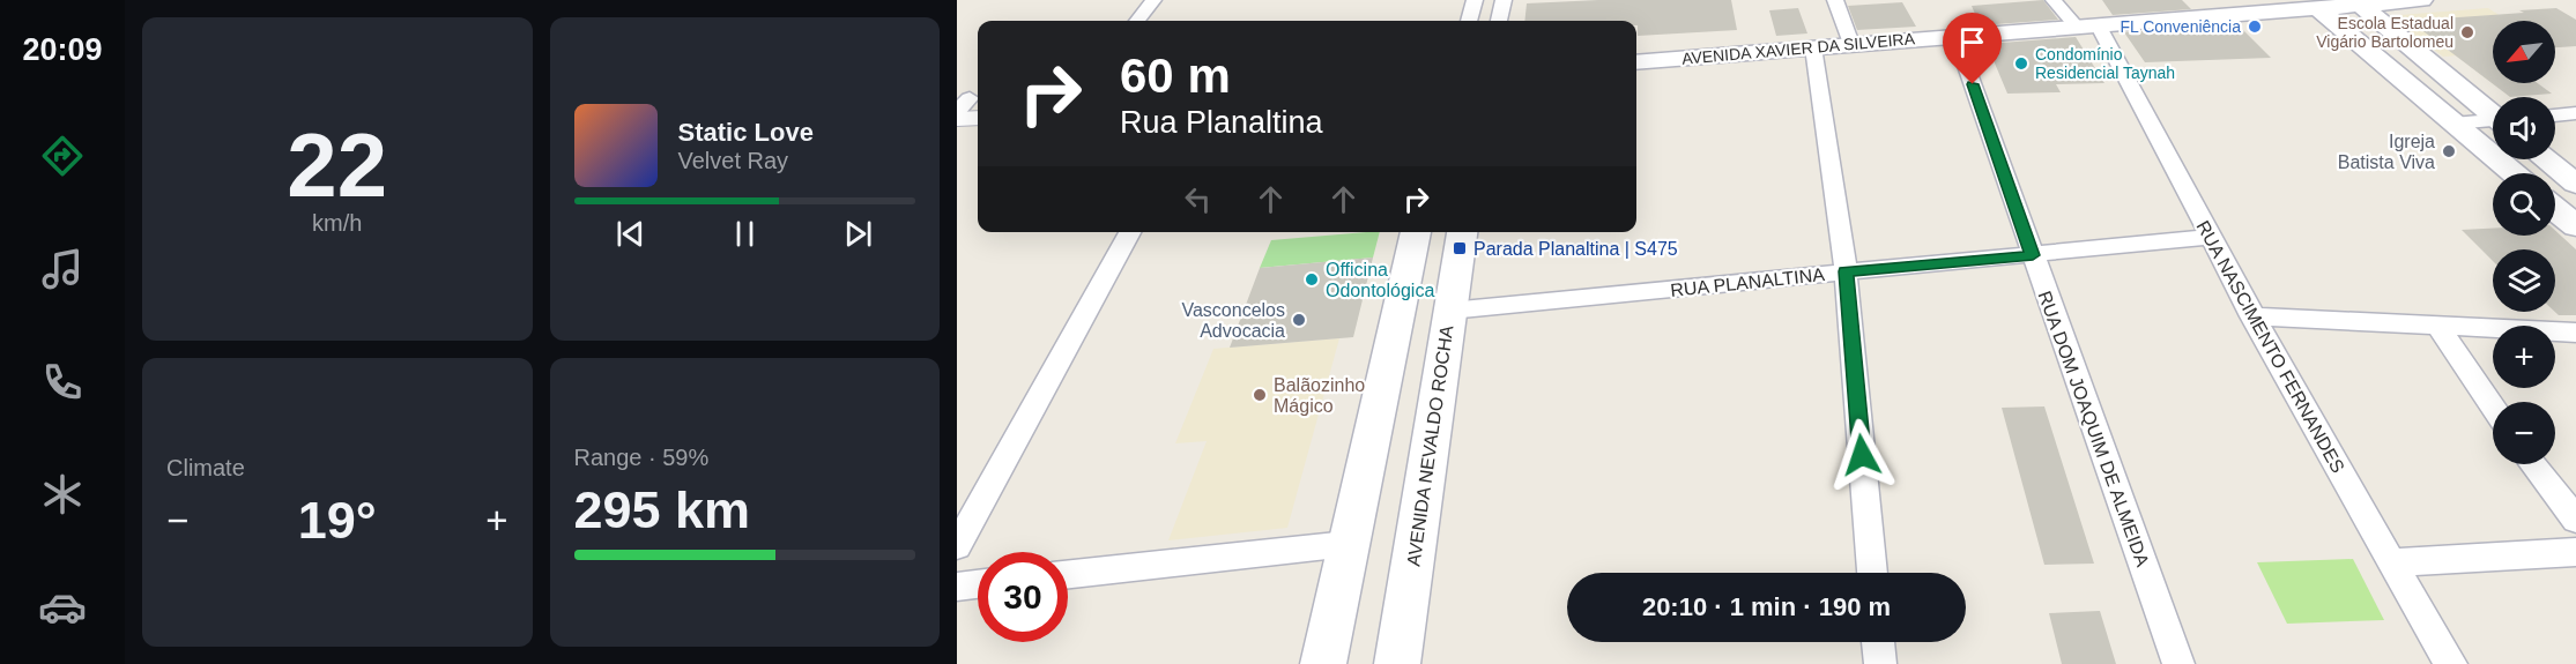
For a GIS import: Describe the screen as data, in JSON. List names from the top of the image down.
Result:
{
  "streets": {
    "main road": ["AVENIDA XAVIER DA SILVEIRA", "AVENIDA NEVALDO ROCHA"],
    "street": ["RUA PLANALTINA", "RUA NASCIMENTO FERNANDES", "RUA DOM JOAQUIM DE ALMEIDA"]
  },
  "crossings": [
    ["AVENIDA XAVIER DA SILVEIRA", "RUA NASCIMENTO FERNANDES"],
    ["AVENIDA XAVIER DA SILVEIRA", "RUA DOM JOAQUIM DE ALMEIDA"],
    ["RUA PLANALTINA", "RUA NASCIMENTO FERNANDES"],
    ["RUA PLANALTINA", "RUA DOM JOAQUIM DE ALMEIDA"],
    ["RUA PLANALTINA", "AVENIDA NEVALDO ROCHA"]
  ],
  "places": {
    "other": [
      "FL Conveniência",
      "Escola Estadual Vigário Bartolomeu",
      "Condomínio Residencial Taynah",
      "Igreja Batista Viva",
      "Officina Odontológica",
      "Vasconcelos Advocacia",
      "Balãozinho Mágico"
    ],
    "transit": ["Parada Planaltina | S475"]
  },
  "north": "bottom left",
  "page": {
    "tabs": "20:09",
    "tile": [
      ["22", "km/h"],
      "Climate",
      ["Range · 59%", "295 km"]
    ],
    "map_buttons": ["+", "−"],
    "turn": ["60 m", "Rua Planaltina"],
    "song": ["Static Love", "Velvet Ray"],
    "heat": ["−", "19°", "+"],
    "limit": "30",
    "trip": "20:10 · 1 min · 190 m"
  }
}
